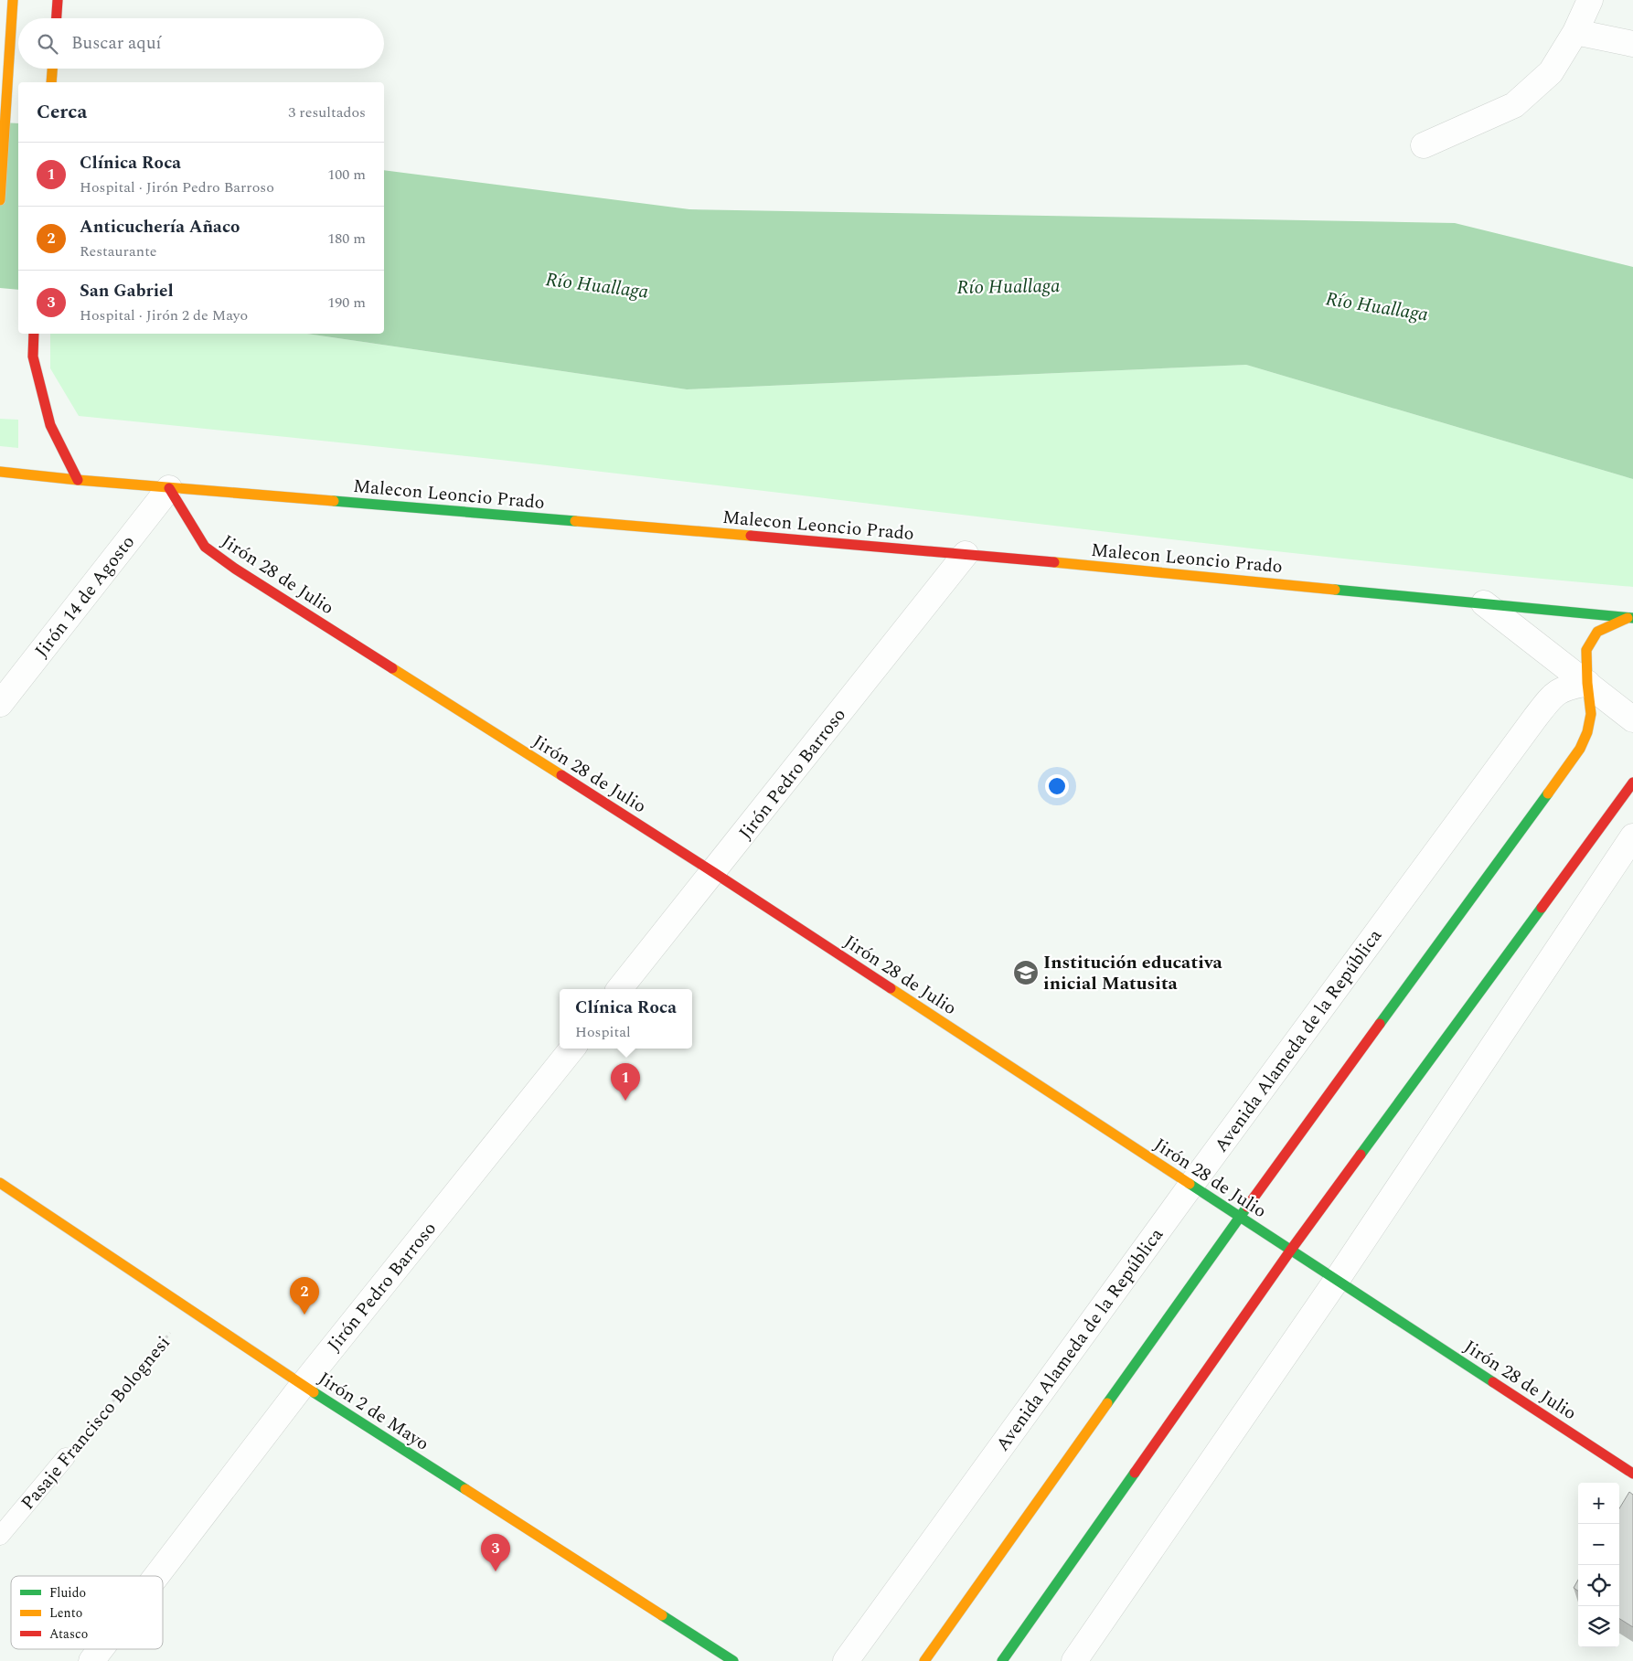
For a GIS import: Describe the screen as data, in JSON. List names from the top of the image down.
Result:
{
  "streets": {
    "main road": ["Malecon Leoncio Prado", "Jirón 28 de Julio", "Jirón 2 de Mayo"],
    "street": ["Jirón 14 de Agosto", "Jirón Pedro Barroso", "Avenida Alameda de la República"],
    "lane": ["Pasaje Francisco Bolognesi"]
  },
  "crossings": [
    ["Malecon Leoncio Prado", "Jirón 28 de Julio"],
    ["Malecon Leoncio Prado", "Jirón 14 de Agosto"],
    ["Malecon Leoncio Prado", "Jirón Pedro Barroso"],
    ["Jirón 28 de Julio", "Jirón 14 de Agosto"],
    ["Jirón 28 de Julio", "Jirón Pedro Barroso"],
    ["Jirón 28 de Julio", "Avenida Alameda de la República"],
    ["Jirón Pedro Barroso", "Jirón 2 de Mayo"],
    ["Jirón 2 de Mayo", "Pasaje Francisco Bolognesi"]
  ],
  "water": ["Río Huallaga"],
  "places": {
    "school or university": ["Institución educativa inicial Matusita"]
  },
  "legend": ["Fluido", "Lento", "Atasco"],
  "page": {
    "search": "Buscar aquí",
    "heading": ["Cerca", "3 resultados"],
    "list": [
      {
        "mark": "1",
        "name": "Clínica Roca",
        "note": "Hospital · Jirón Pedro Barroso",
        "value": "100 m"
      },
      {
        "mark": "2",
        "name": "Anticuchería Añaco",
        "note": "Restaurante",
        "value": "180 m"
      },
      {
        "mark": "3",
        "name": "San Gabriel",
        "note": "Hospital · Jirón 2 de Mayo",
        "value": "190 m"
      }
    ],
    "popup": ["Clínica Roca", "Hospital"],
    "pins": ["1", "2", "3"],
    "map_buttons": ["+", "−"]
  }
}
